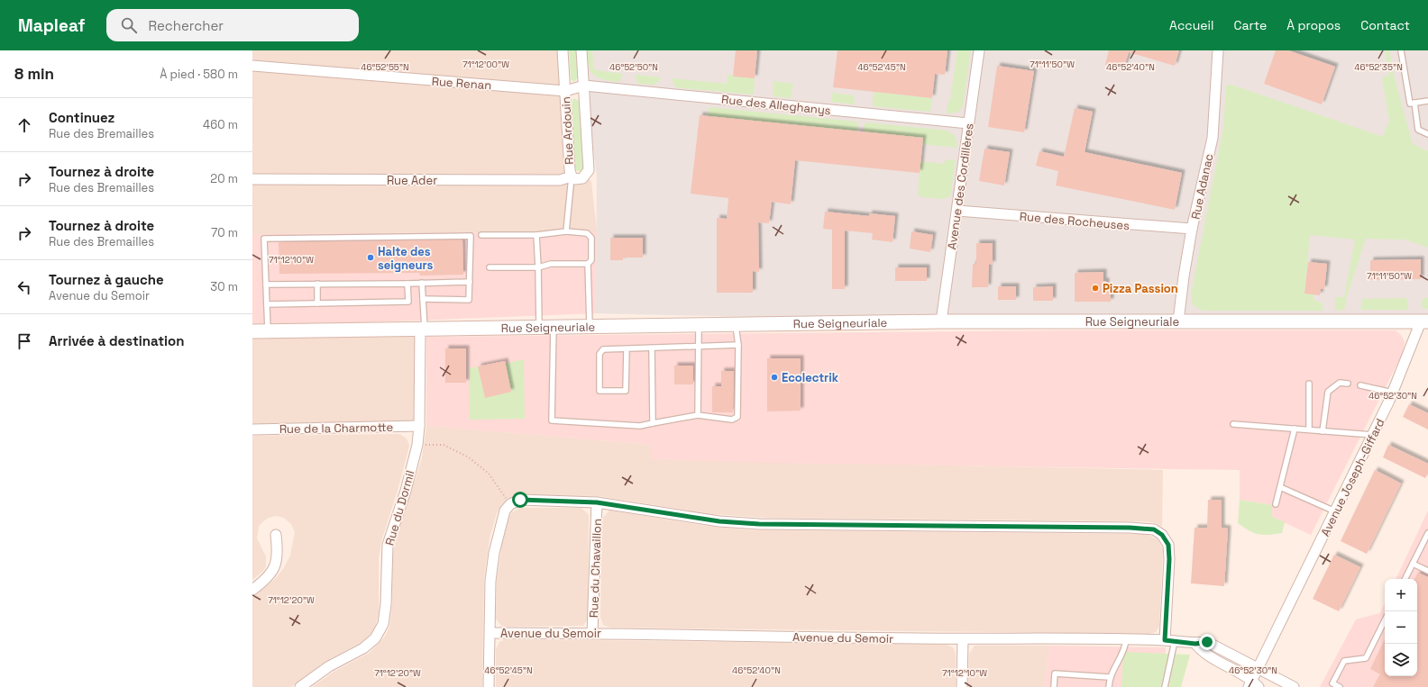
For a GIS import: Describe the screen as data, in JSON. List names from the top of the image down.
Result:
{
  "streets": {
    "street": [
      "Rue Renan",
      "Rue des Alleghanys",
      "Rue Ardouin",
      "Rue Ader",
      "Avenue des Cordillères",
      "Rue Adanac",
      "Rue des Rocheuses",
      "Rue Seigneuriale",
      "Rue de la Charmotte",
      "Avenue Joseph-Giffard",
      "Rue du Dormil",
      "Rue du Chavaillon",
      "Avenue du Semoir"
    ]
  },
  "crossings": [
    ["Rue Renan", "Rue des Alleghanys"],
    ["Rue Renan", "Rue Ardouin"],
    ["Rue des Alleghanys", "Rue Ardouin"],
    ["Rue des Alleghanys", "Avenue des Cordillères"],
    ["Rue Ardouin", "Rue Ader"],
    ["Avenue des Cordillères", "Rue des Rocheuses"],
    ["Avenue des Cordillères", "Rue Seigneuriale"],
    ["Rue Adanac", "Rue des Rocheuses"],
    ["Rue Adanac", "Rue Seigneuriale"],
    ["Rue Seigneuriale", "Avenue Joseph-Giffard"],
    ["Rue Seigneuriale", "Rue du Dormil"],
    ["Rue de la Charmotte", "Rue du Dormil"],
    ["Avenue Joseph-Giffard", "Avenue du Semoir"],
    ["Rue du Chavaillon", "Avenue du Semoir"]
  ],
  "places": ["Halte des seigneurs", "Pizza Passion", "Ecolectrik"],
  "page": {
    "header": "Mapleaf",
    "search": "Rechercher",
    "nav": [
      "Accueil",
      "Carte",
      "À propos",
      "Contact"
    ],
    "heading": ["8 min", "À pied · 580 m"],
    "list": [
      ["Continuez", "Rue des Bremailles", "460 m"],
      ["Tournez à droite", "Rue des Bremailles", "20 m"],
      ["Tournez à droite", "Rue des Bremailles", "70 m"],
      ["Tournez à gauche", "Avenue du Semoir", "30 m"],
      "Arrivée à destination"
    ],
    "map_buttons": ["+", "−"]
  },
  "coordinates": [
    "71°12'00\"W",
    "71°11'50\"W",
    "46°52'55\"N",
    "46°52'40\"N",
    "46°52'50\"N",
    "46°52'45\"N",
    "46°52'35\"N",
    "71°12'10\"W",
    "46°52'30\"N",
    "71°12'20\"W"
  ]
}
